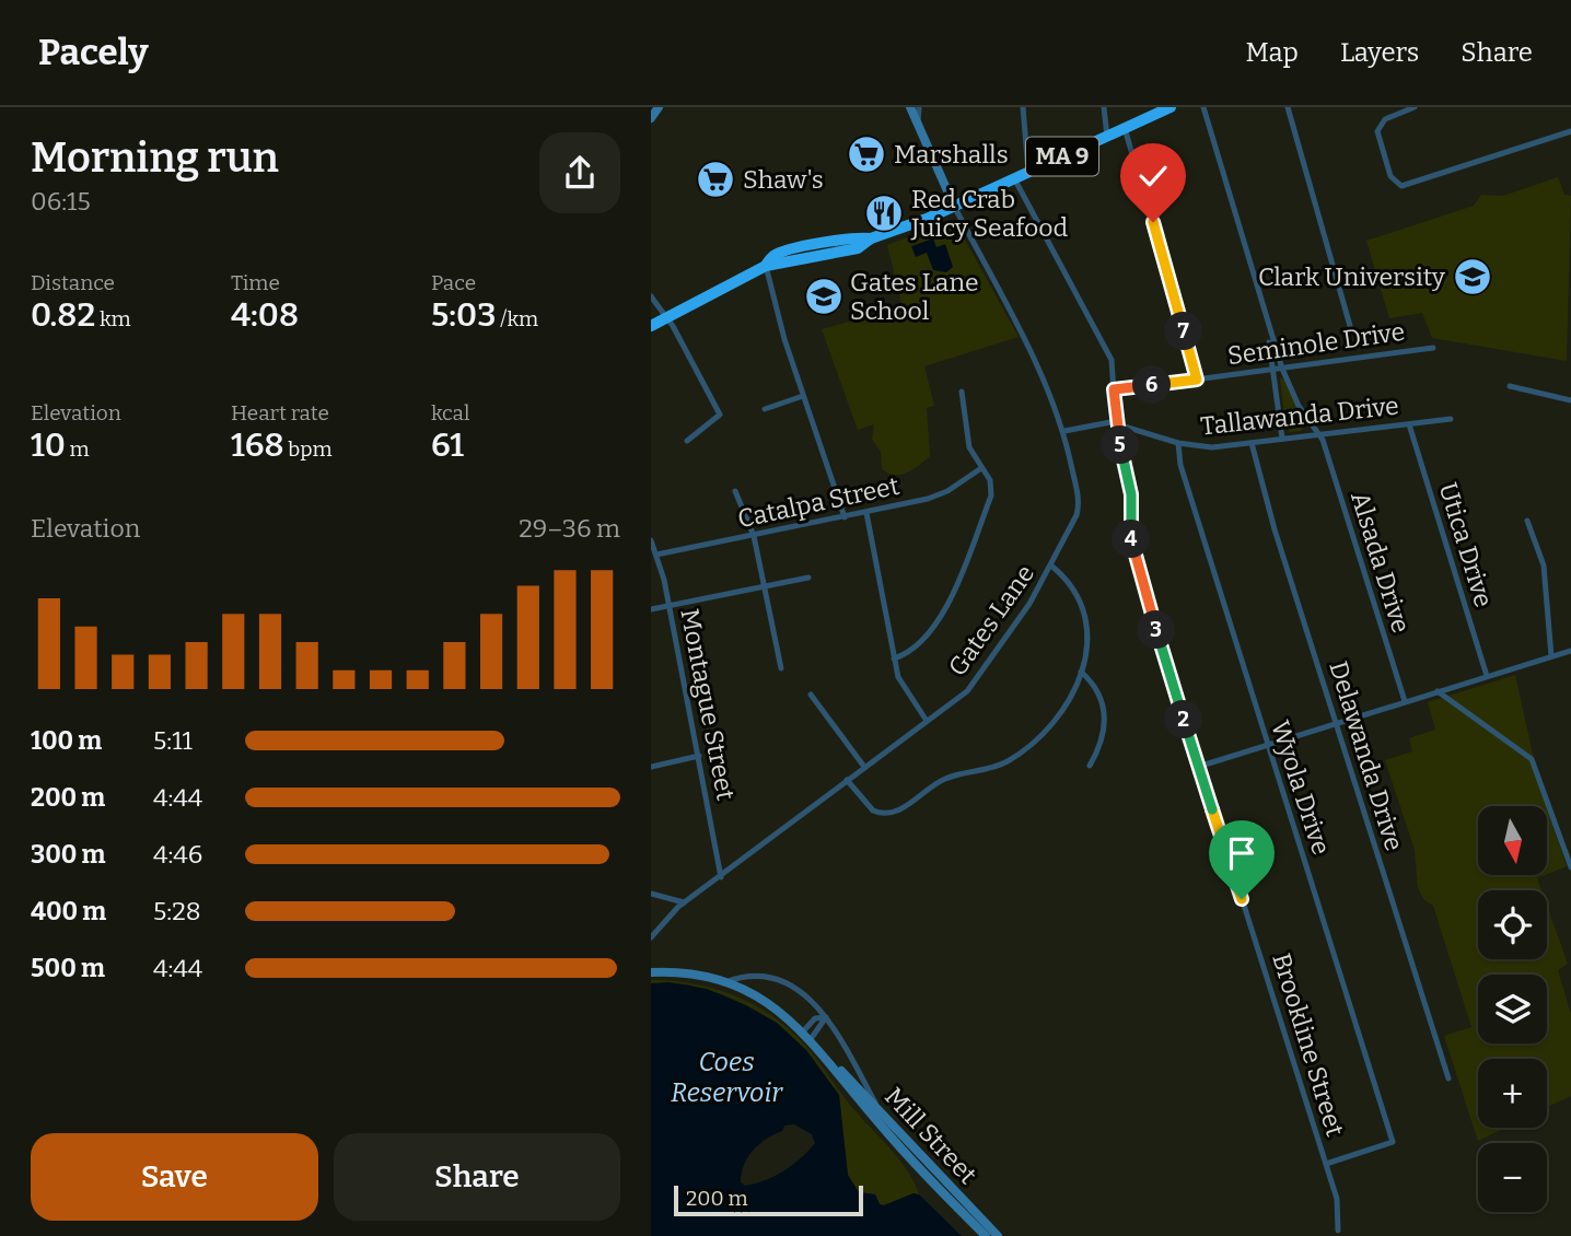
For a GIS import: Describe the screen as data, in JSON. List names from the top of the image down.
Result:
{
  "streets": {
    "highway": ["MA 9"],
    "main road": ["Mill Street"],
    "street": [
      "Seminole Drive",
      "Tallawanda Drive",
      "Catalpa Street",
      "Utica Drive",
      "Alsada Drive",
      "Gates Lane",
      "Montague Street",
      "Delawanda Drive",
      "Wyola Drive",
      "Brookline Street"
    ]
  },
  "crossings": [
    ["MA 9", "Gates Lane"],
    ["MA 9", "Brookline Street"],
    ["Seminole Drive", "Alsada Drive"],
    ["Seminole Drive", "Brookline Street"],
    ["Tallawanda Drive", "Utica Drive"],
    ["Tallawanda Drive", "Alsada Drive"],
    ["Tallawanda Drive", "Gates Lane"],
    ["Tallawanda Drive", "Delawanda Drive"],
    ["Tallawanda Drive", "Wyola Drive"],
    ["Tallawanda Drive", "Brookline Street"],
    ["Catalpa Street", "Montague Street"],
    ["Gates Lane", "Montague Street"],
    ["Wyola Drive", "Brookline Street"]
  ],
  "water": ["Coes Reservoir"],
  "places": {
    "supermarket": ["Marshalls", "Shaw's"],
    "restaurant": ["Red Crab Juicy Seafood"],
    "school or university": ["Clark University", "Gates Lane School"]
  },
  "scale_bar": "200 m",
  "north": "bottom",
  "page": {
    "header": "Pacely",
    "nav": ["Map", "Layers", "Share"],
    "heading": ["Morning run", "06:15"],
    "stats": [
      ["Distance", "0.82 km"],
      ["Time", "4:08"],
      ["Pace", "5:03 /km"],
      ["Elevation", "10 m"],
      ["Heart rate", "168 bpm"],
      ["kcal", "61"]
    ],
    "pins": [
      "7",
      "6",
      "5",
      "4",
      "3",
      "2"
    ],
    "chart": ["Elevation", "29–36 m"],
    "list": [
      {
        "name": "100 m",
        "note": "5:11"
      },
      {
        "name": "200 m",
        "note": "4:44"
      },
      {
        "name": "300 m",
        "note": "4:46"
      },
      {
        "name": "400 m",
        "note": "5:28"
      },
      {
        "name": "500 m",
        "note": "4:44"
      }
    ],
    "map_buttons": ["+", "−"],
    "buttons": ["Save", "Share"],
    "scale": "200 m"
  }
}
